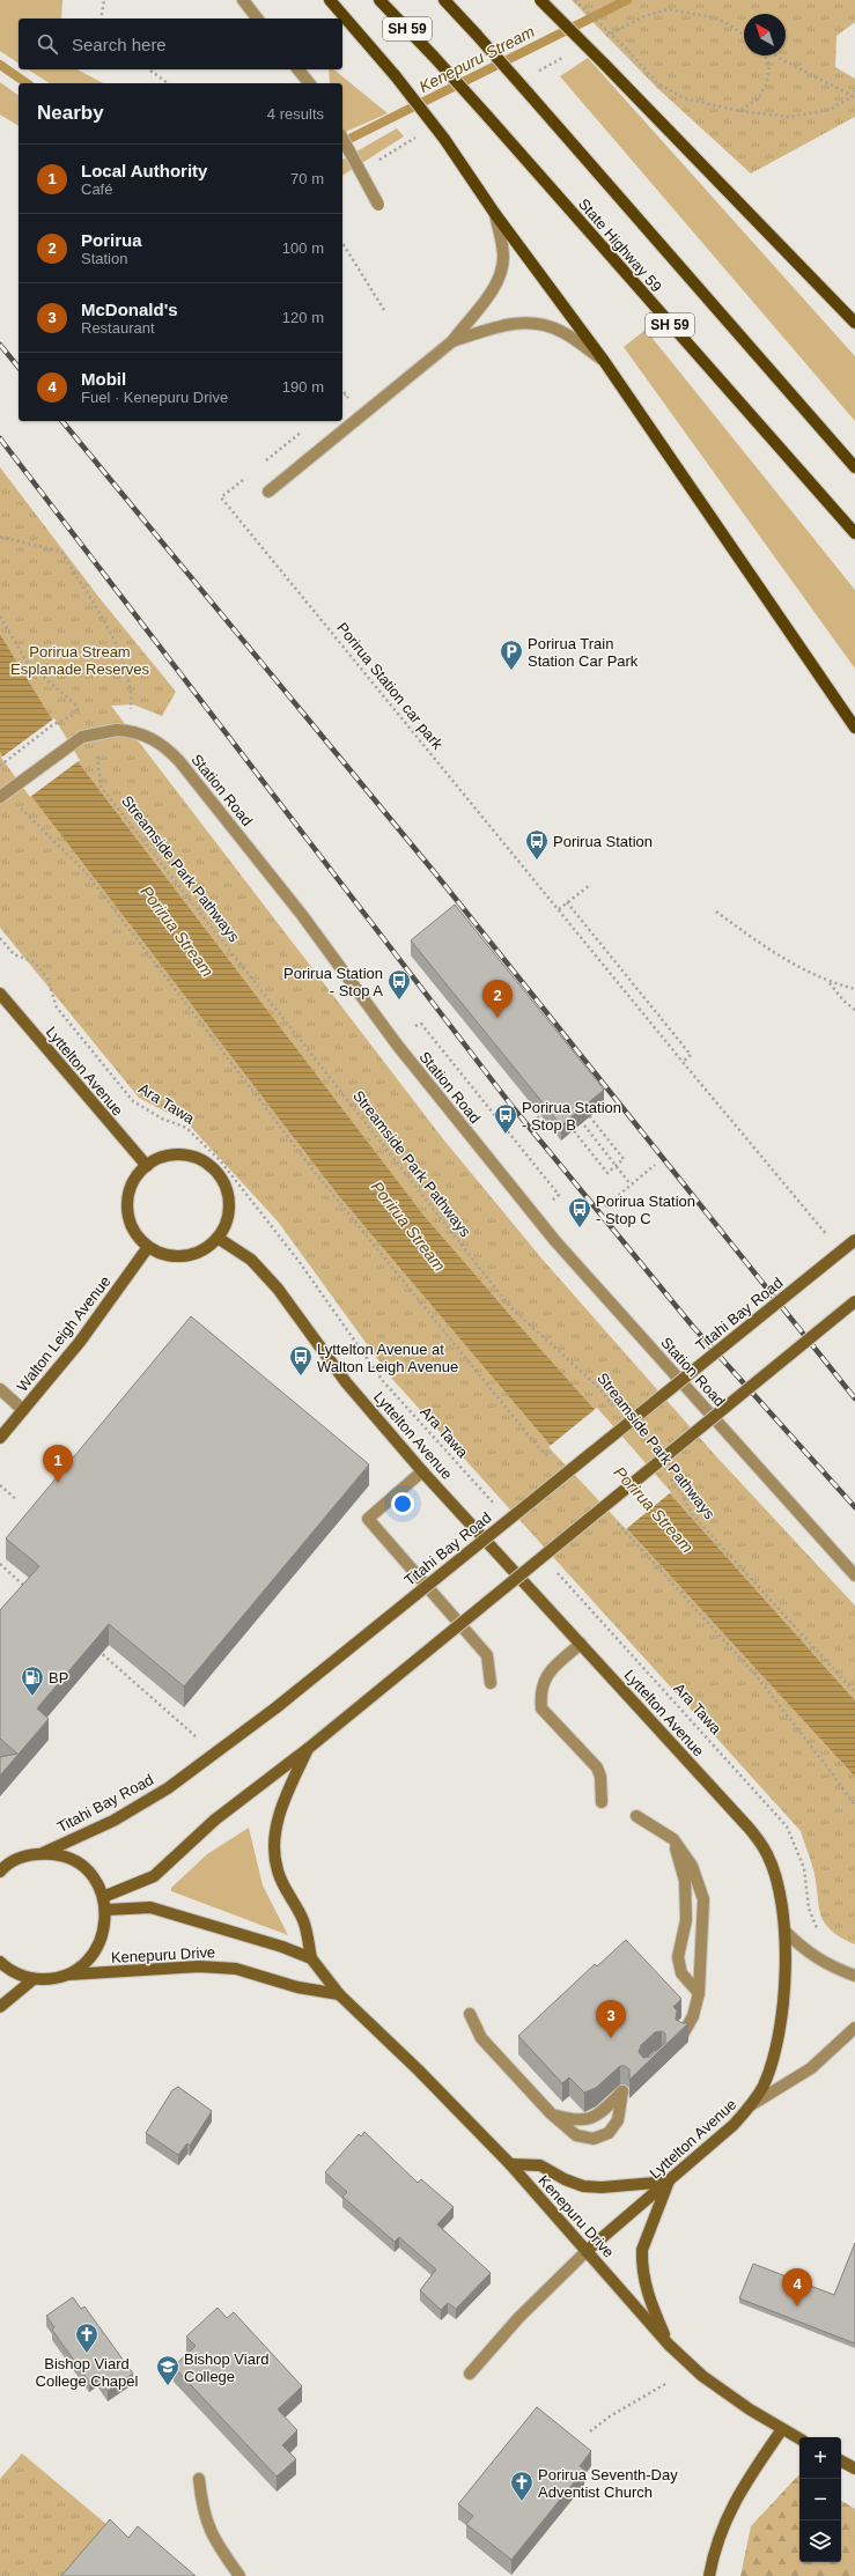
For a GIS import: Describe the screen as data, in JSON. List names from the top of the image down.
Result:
{
  "streets": {
    "main road": [
      "SH 59",
      "State Highway 59",
      "Lyttelton Avenue",
      "Titahi Bay Road",
      "Walton Leigh Avenue",
      "Kenepuru Drive"
    ],
    "lane": ["Station Road"],
    "path": ["Porirua Station car park", "Streamside Park Pathways", "Ara Tawa"]
  },
  "crossings": [
    ["Lyttelton Avenue", "Walton Leigh Avenue"],
    ["Lyttelton Avenue", "Kenepuru Drive"]
  ],
  "water": ["Kenepuru Stream", "Porirua Stream"],
  "parks": ["Porirua Stream Esplanade Reserves"],
  "places": {
    "parking": ["Porirua Train Station Car Park"],
    "bus stop": [
      "Porirua Station",
      "Porirua Station - Stop A",
      "Porirua Station - Stop B",
      "Porirua Station - Stop C",
      "Lyttelton Avenue at Walton Leigh Avenue"
    ],
    "fuel station": ["BP"],
    "church": ["Bishop Viard College Chapel", "Porirua Seventh-Day Adventist Church"],
    "school or university": ["Bishop Viard College"]
  },
  "north": "top left",
  "page": {
    "search": "Search here",
    "heading": ["Nearby", "4 results"],
    "list": [
      {
        "mark": "1",
        "name": "Local Authority",
        "note": "Café",
        "value": "70 m"
      },
      {
        "mark": "2",
        "name": "Porirua",
        "note": "Station",
        "value": "100 m"
      },
      {
        "mark": "3",
        "name": "McDonald's",
        "note": "Restaurant",
        "value": "120 m"
      },
      {
        "mark": "4",
        "name": "Mobil",
        "note": "Fuel · Kenepuru Drive",
        "value": "190 m"
      }
    ],
    "pins": [
      "2",
      "1",
      "3",
      "4"
    ],
    "map_buttons": ["+", "−"]
  }
}
